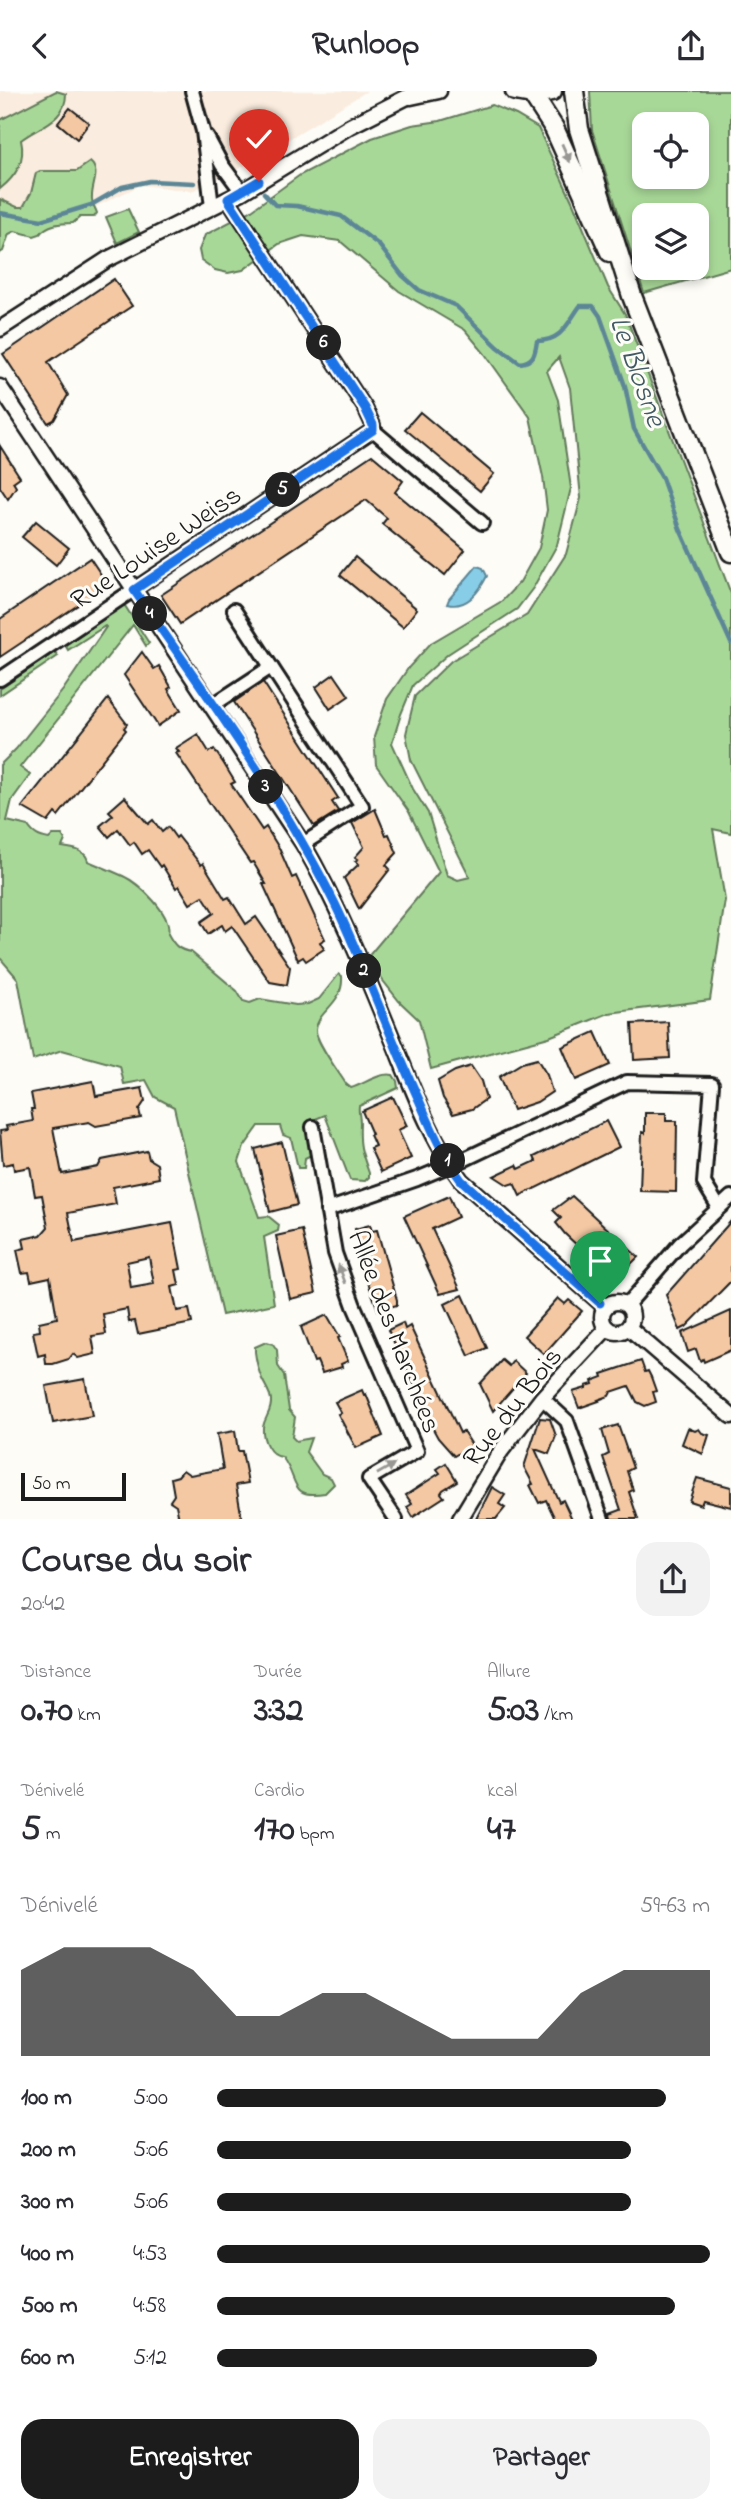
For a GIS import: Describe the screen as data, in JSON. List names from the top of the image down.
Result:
{
  "streets": {
    "street": ["Rue Louise Weiss", "Allée des Marchées", "Rue du Bois"]
  },
  "one_way": ["Allée des Marchées"],
  "water": ["Le Blosne"],
  "scale_bar": "50 m",
  "page": {
    "header": "Runloop",
    "pins": [
      "6",
      "5",
      "4",
      "3",
      "2",
      "1"
    ],
    "scale": "50 m",
    "heading": ["Course du soir", "20:42"],
    "stats": [
      ["Distance", "0.70 km"],
      ["Durée", "3:32"],
      ["Allure", "5:03 /km"],
      ["Dénivelé", "5 m"],
      ["Cardio", "170 bpm"],
      ["kcal", "47"]
    ],
    "chart": ["Dénivelé", "59–63 m"],
    "list": [
      {
        "name": "100 m",
        "note": "5:00"
      },
      {
        "name": "200 m",
        "note": "5:06"
      },
      {
        "name": "300 m",
        "note": "5:06"
      },
      {
        "name": "400 m",
        "note": "4:53"
      },
      {
        "name": "500 m",
        "note": "4:58"
      },
      {
        "name": "600 m",
        "note": "5:12"
      }
    ],
    "buttons": ["Enregistrer", "Partager"]
  }
}
